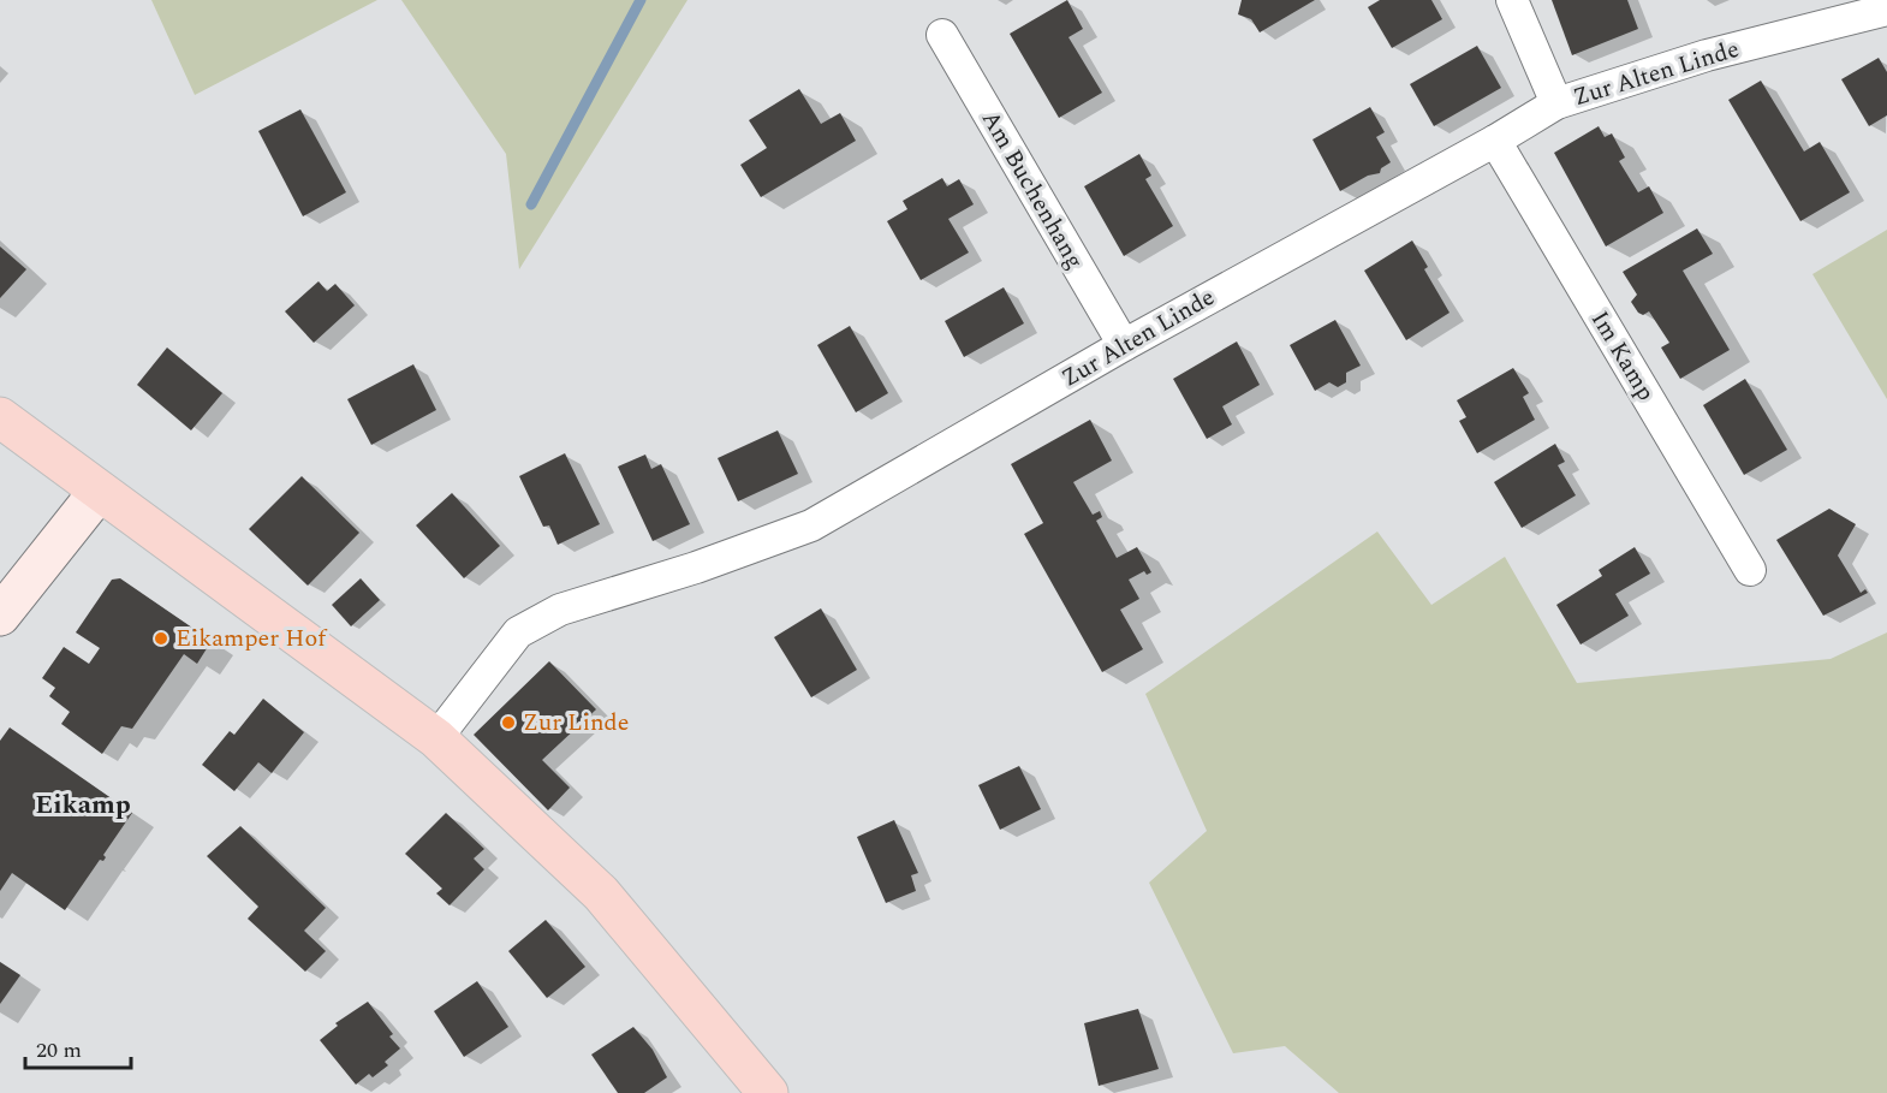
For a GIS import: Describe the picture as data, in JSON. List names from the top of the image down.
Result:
{
  "streets": {
    "street": ["Zur Alten Linde", "Am Buchenhang", "Im Kamp"]
  },
  "crossings": [
    ["Zur Alten Linde", "Am Buchenhang"],
    ["Zur Alten Linde", "Im Kamp"]
  ],
  "districts": ["Eikamp"],
  "places": ["Eikamper Hof", "Zur Linde"],
  "scale_bar": "20 m"
}
